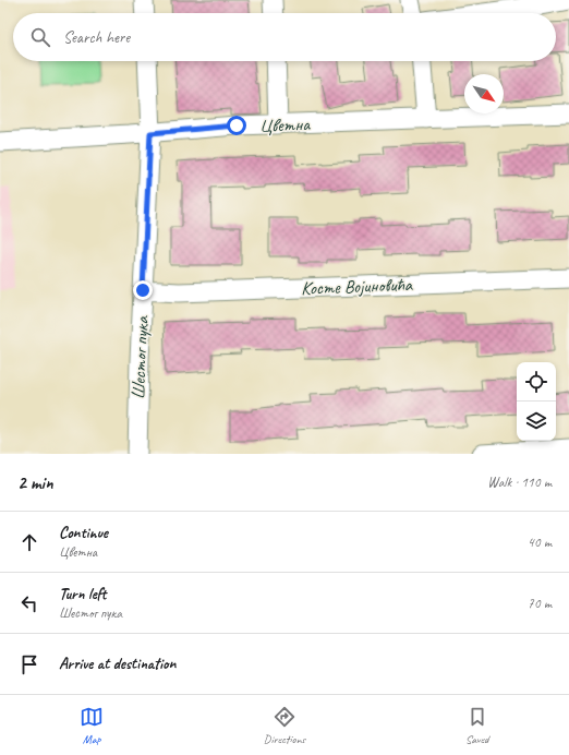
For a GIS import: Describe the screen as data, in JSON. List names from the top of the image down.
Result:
{
  "streets": {
    "street": ["Цветна", "Косте Војиновића", "Шестог пука"]
  },
  "crossings": [
    ["Цветна", "Шестог пука"],
    ["Косте Војиновића", "Шестог пука"]
  ],
  "north": "bottom right",
  "page": {
    "search": "Search here",
    "heading": ["2 min", "Walk · 110 m"],
    "list": [
      ["Continue", "Цветна", "40 m"],
      ["Turn left", "Шестог пука", "70 m"],
      "Arrive at destination"
    ],
    "nav": ["Map", "Directions", "Saved"]
  }
}
